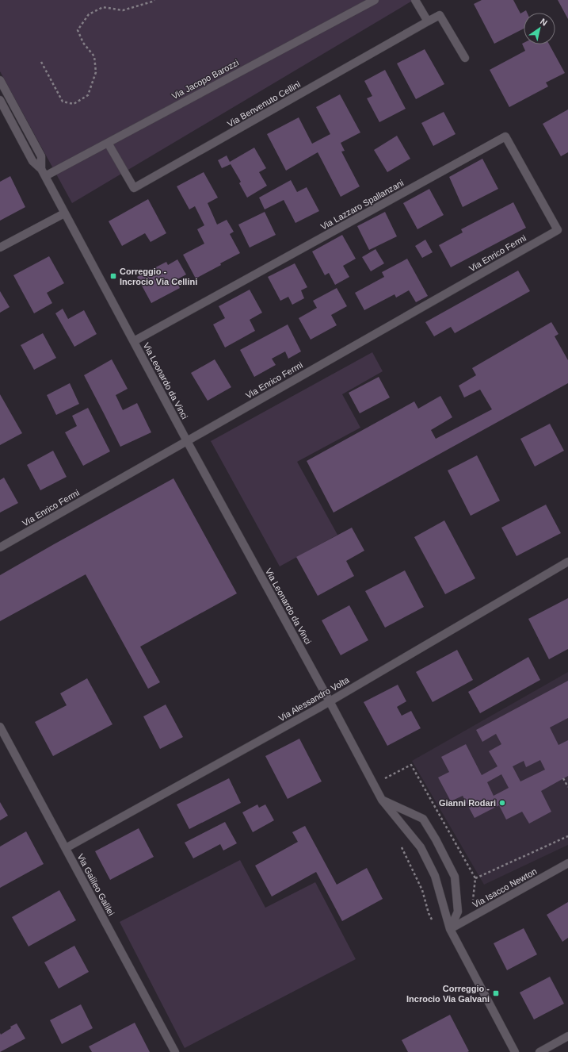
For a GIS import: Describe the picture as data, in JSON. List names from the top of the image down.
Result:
{
  "streets": {
    "street": [
      "Via Jacopo Barozzi",
      "Via Benvenuto Cellini",
      "Via Lazzaro Spallanzani",
      "Via Enrico Fermi",
      "Via Leonardo da Vinci",
      "Via Alessandro Volta",
      "Via Galileo Galilei",
      "Via Isacco Newton"
    ]
  },
  "crossings": [
    ["Via Jacopo Barozzi", "Via Benvenuto Cellini"],
    ["Via Jacopo Barozzi", "Via Leonardo da Vinci"],
    ["Via Lazzaro Spallanzani", "Via Enrico Fermi"],
    ["Via Lazzaro Spallanzani", "Via Leonardo da Vinci"],
    ["Via Enrico Fermi", "Via Leonardo da Vinci"],
    ["Via Leonardo da Vinci", "Via Alessandro Volta"],
    ["Via Leonardo da Vinci", "Via Isacco Newton"],
    ["Via Alessandro Volta", "Via Galileo Galilei"]
  ],
  "places": {
    "transit": ["Correggio - Incrocio Via Cellini", "Correggio - Incrocio Via Galvani"],
    "other": ["Gianni Rodari"]
  },
  "north": "top right"
}
